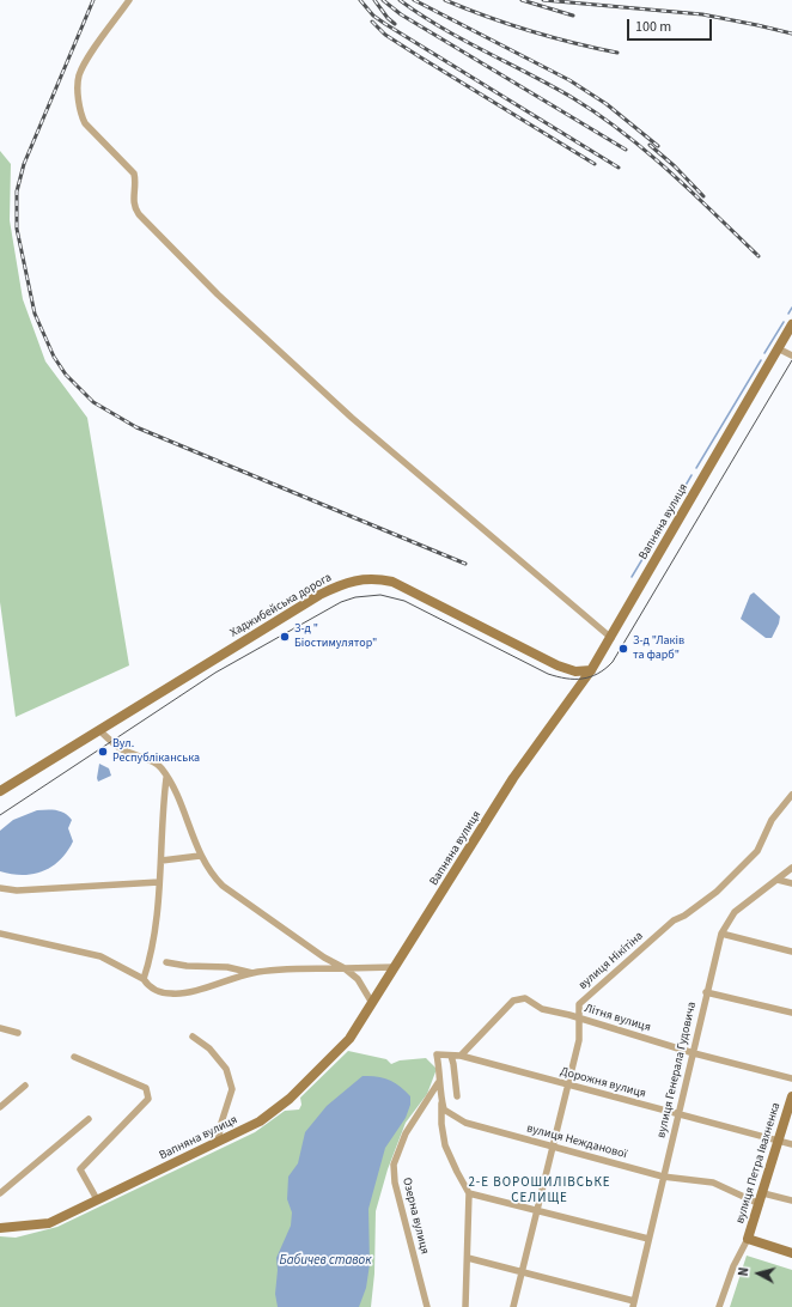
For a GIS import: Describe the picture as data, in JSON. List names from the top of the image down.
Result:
{
  "streets": {
    "street": [
      "Вапняна вулиця",
      "Хаджибейська дорога",
      "вулиця Нікітіна",
      "Літня вулиця",
      "вулиця Генерала Гудовича",
      "Дорожня вулиця",
      "вулиця Нежданової",
      "вулиця Петра Івахненка",
      "Озерна вулиця"
    ]
  },
  "crossings": [
    ["Вапняна вулиця", "Хаджибейська дорога"],
    ["вулиця Нікітіна", "Літня вулиця"],
    ["вулиця Нікітіна", "Дорожня вулиця"],
    ["вулиця Нікітіна", "вулиця Нежданової"],
    ["Літня вулиця", "вулиця Генерала Гудовича"],
    ["Літня вулиця", "Дорожня вулиця"],
    ["вулиця Генерала Гудовича", "Дорожня вулиця"],
    ["вулиця Генерала Гудовича", "вулиця Нежданової"],
    ["Дорожня вулиця", "вулиця Нежданової"],
    ["Дорожня вулиця", "вулиця Петра Івахненка"],
    ["вулиця Нежданової", "вулиця Петра Івахненка"],
    ["вулиця Нежданової", "Озерна вулиця"]
  ],
  "districts": ["2-Е ВОРОШИЛІВСЬКЕ СЕЛИЩЕ"],
  "water": ["Бабичев ставок"],
  "places": ["З-д \" Біостимулятор\"", "З-д \"Лаків та фарб\"", "Вул. Республіканська"],
  "scale_bar": "100 m",
  "north": "left"
}
